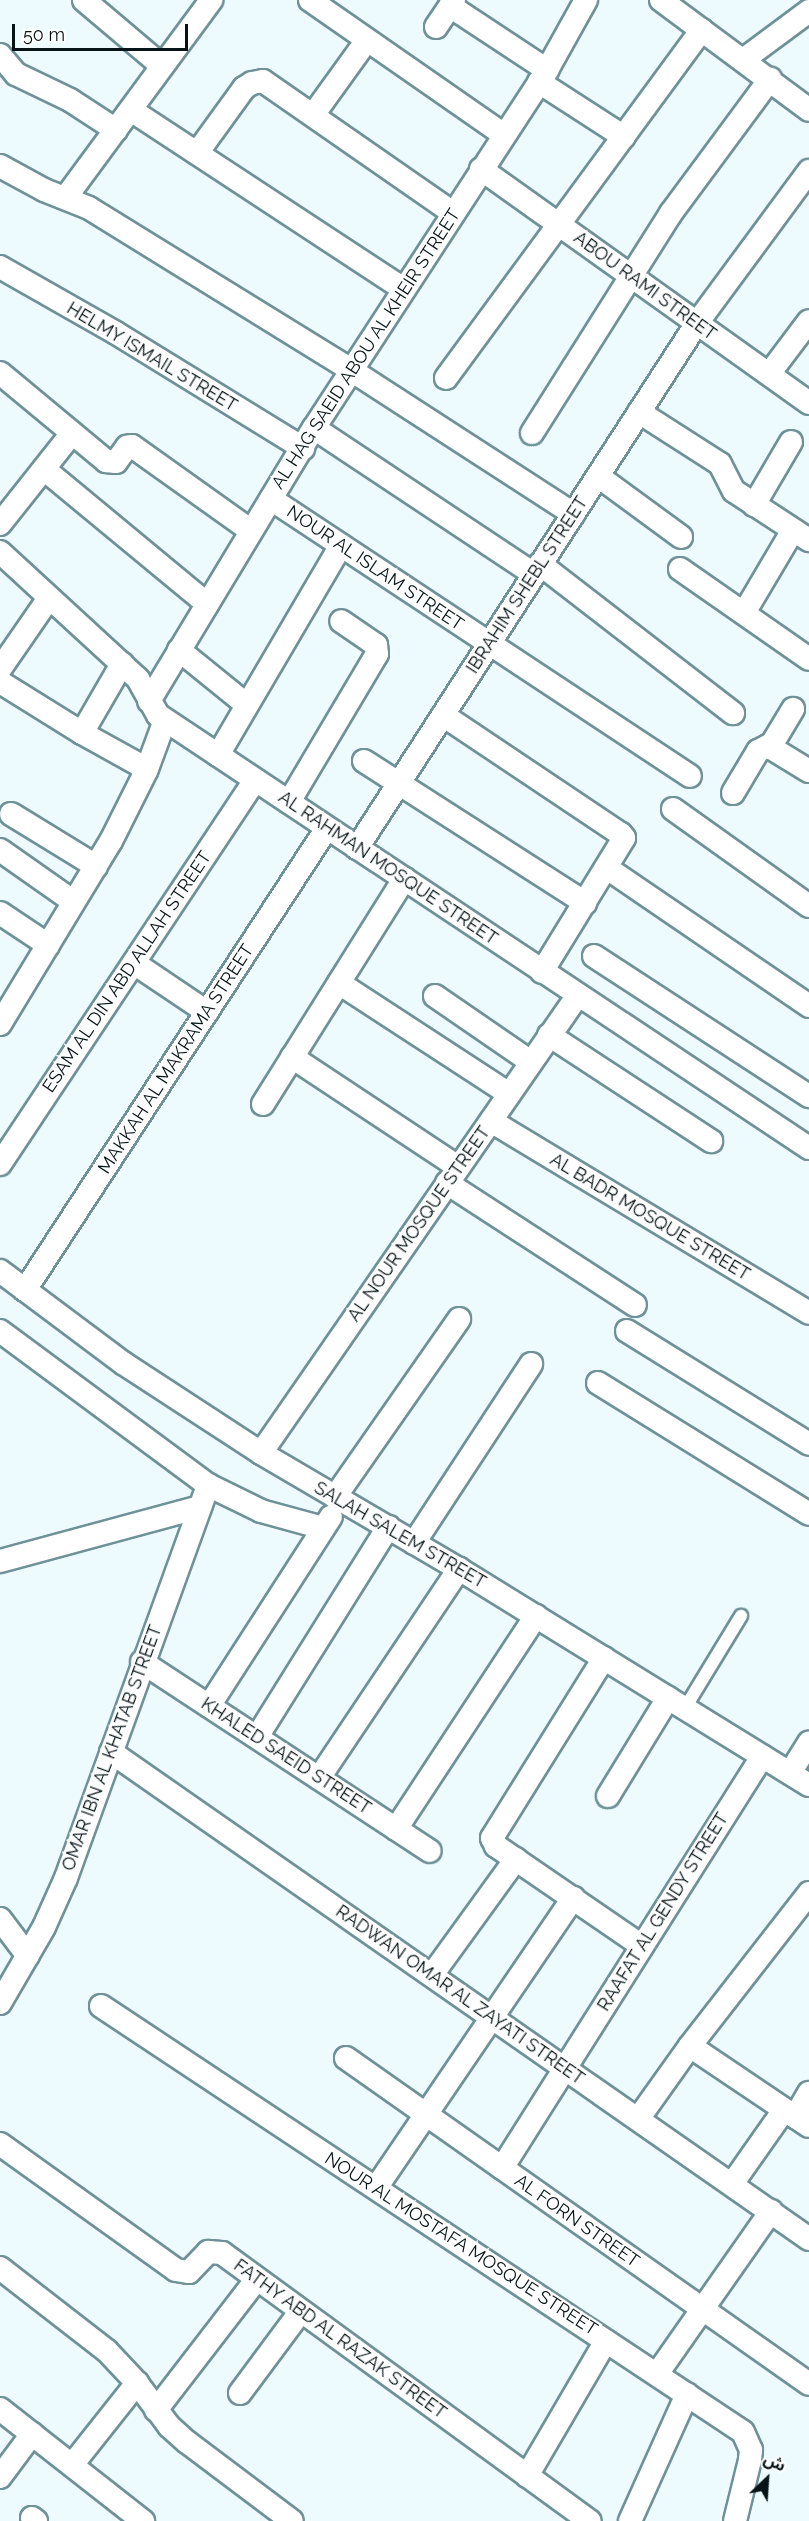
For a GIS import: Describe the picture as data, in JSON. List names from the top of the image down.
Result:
{
  "streets": {
    "street": [
      "ABOU RAMI STREET",
      "AL HAG SAEID ABOU AL KHEIR STREET",
      "HELMY ISMAIL STREET",
      "NOUR AL ISLAM STREET",
      "IBRAHIM SHEBL STREET",
      "AL RAHMAN MOSQUE STREET",
      "ESAM AL DIN ABD ALLAH STREET",
      "MAKKAH AL MAKRAMA STREET",
      "AL BADR MOSQUE STREET",
      "AL NOUR MOSQUE STREET",
      "SALAH SALEM STREET",
      "OMAR IBN AL KHATAB STREET",
      "KHALED SAEID STREET",
      "RAAFAT AL GENDY STREET",
      "RADWAN OMAR AL ZAYATI STREET",
      "AL FORN STREET",
      "NOUR AL MOSTAFA MOSQUE STREET",
      "FATHY ABD AL RAZAK STREET"
    ]
  },
  "crossings": [
    ["ABOU RAMI STREET", "AL HAG SAEID ABOU AL KHEIR STREET"],
    ["ABOU RAMI STREET", "IBRAHIM SHEBL STREET"],
    ["AL HAG SAEID ABOU AL KHEIR STREET", "HELMY ISMAIL STREET"],
    ["AL HAG SAEID ABOU AL KHEIR STREET", "NOUR AL ISLAM STREET"],
    ["AL HAG SAEID ABOU AL KHEIR STREET", "AL RAHMAN MOSQUE STREET"],
    ["NOUR AL ISLAM STREET", "IBRAHIM SHEBL STREET"],
    ["IBRAHIM SHEBL STREET", "AL RAHMAN MOSQUE STREET"],
    ["AL RAHMAN MOSQUE STREET", "ESAM AL DIN ABD ALLAH STREET"],
    ["AL RAHMAN MOSQUE STREET", "MAKKAH AL MAKRAMA STREET"],
    ["AL RAHMAN MOSQUE STREET", "AL NOUR MOSQUE STREET"],
    ["MAKKAH AL MAKRAMA STREET", "SALAH SALEM STREET"],
    ["AL BADR MOSQUE STREET", "AL NOUR MOSQUE STREET"],
    ["AL NOUR MOSQUE STREET", "SALAH SALEM STREET"],
    ["SALAH SALEM STREET", "RAAFAT AL GENDY STREET"],
    ["OMAR IBN AL KHATAB STREET", "KHALED SAEID STREET"],
    ["OMAR IBN AL KHATAB STREET", "RADWAN OMAR AL ZAYATI STREET"],
    ["RAAFAT AL GENDY STREET", "RADWAN OMAR AL ZAYATI STREET"],
    ["RAAFAT AL GENDY STREET", "AL FORN STREET"]
  ],
  "scale_bar": "50 m",
  "north": "top right"
}
